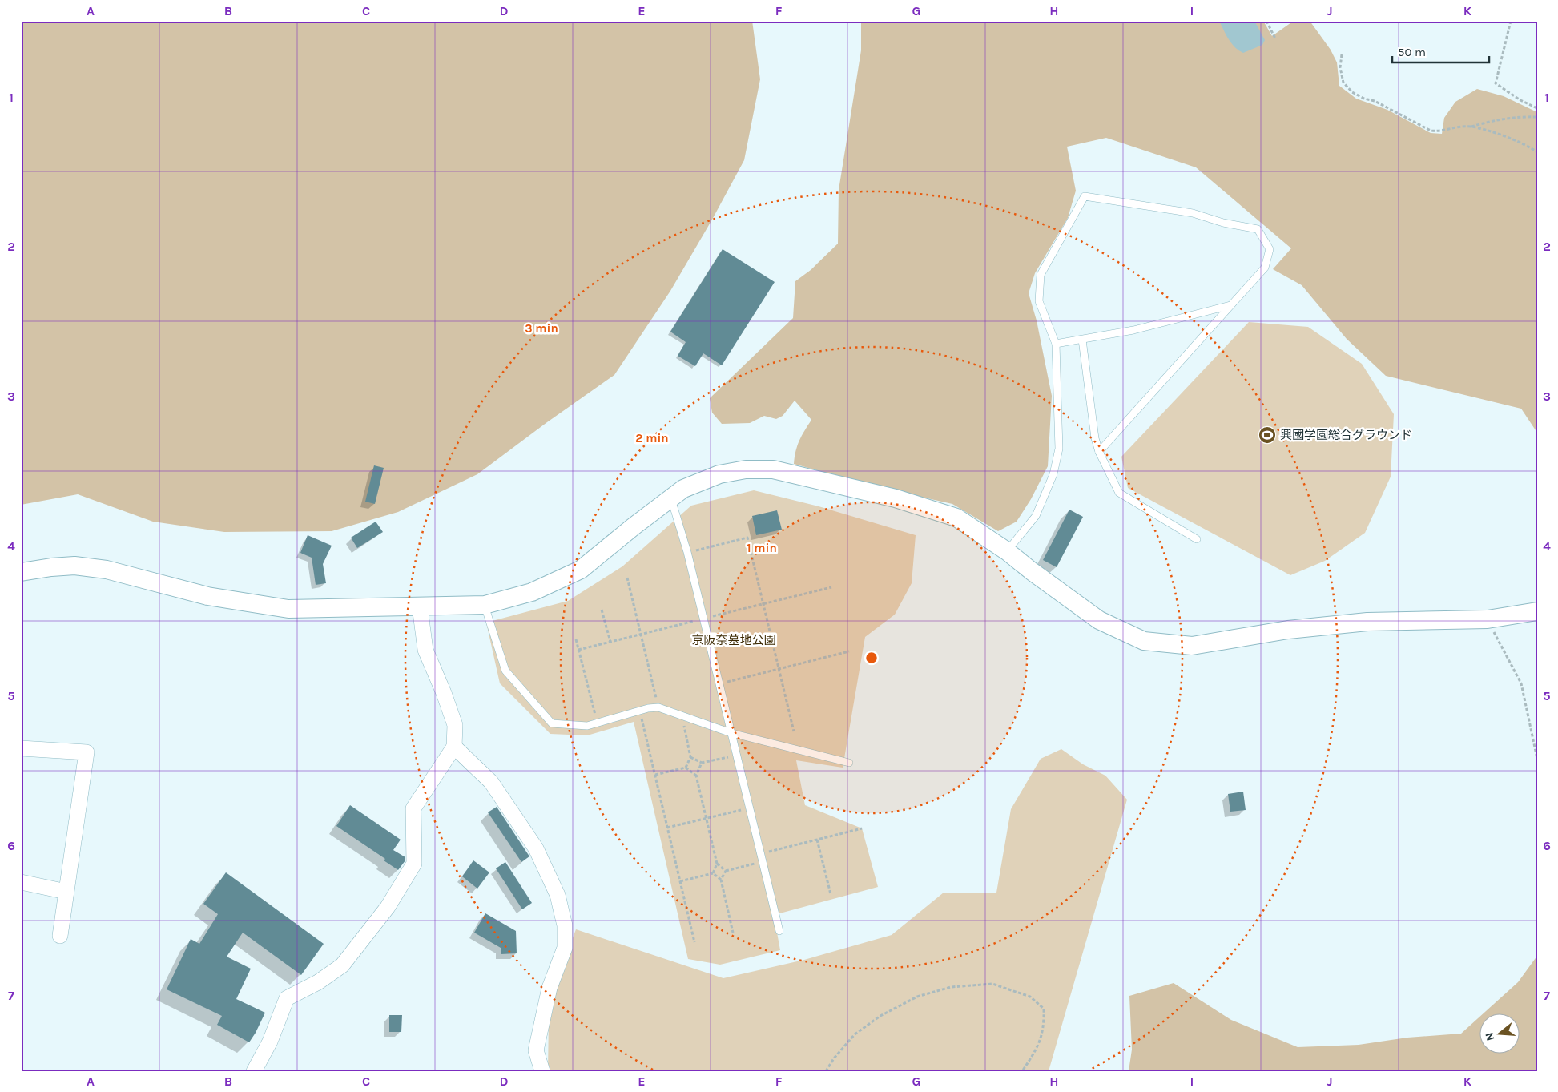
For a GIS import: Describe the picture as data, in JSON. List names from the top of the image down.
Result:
{
  "parks": ["京阪奈墓地公園"],
  "places": {
    "sports": ["興國学園総合グラウンド"]
  },
  "scale_bar": "50 m",
  "north": "left",
  "grid": {
    "columns": [
      "A",
      "B",
      "C",
      "D",
      "E",
      "F",
      "G",
      "H",
      "I",
      "J",
      "K"
    ],
    "rows": [
      "1",
      "2",
      "3",
      "4",
      "5",
      "6",
      "7"
    ]
  },
  "rings": ["3 min", "2 min", "1 min"]
}
